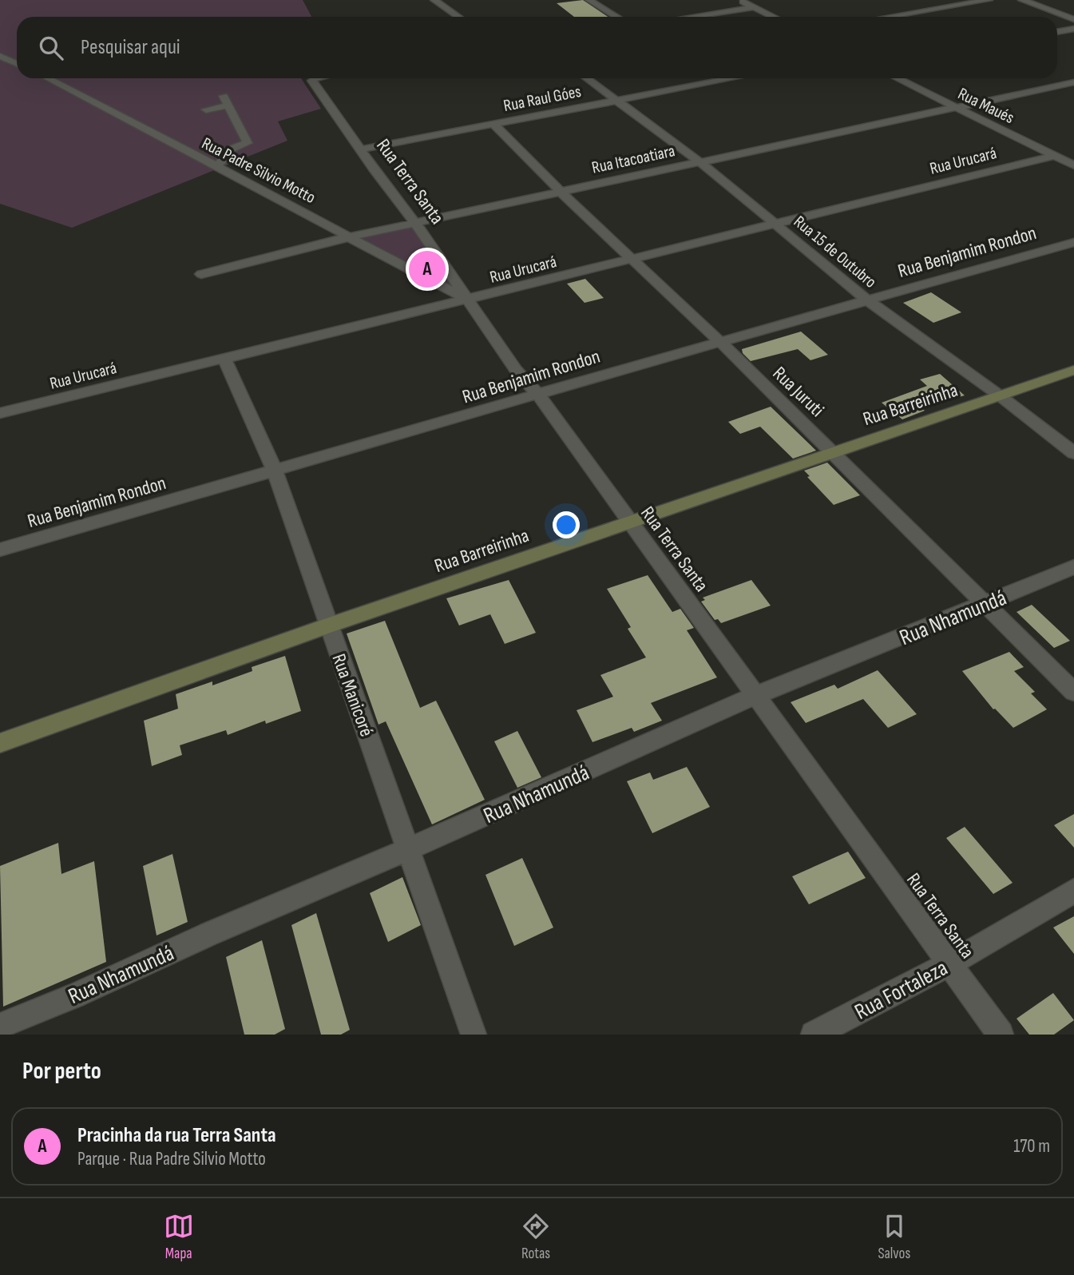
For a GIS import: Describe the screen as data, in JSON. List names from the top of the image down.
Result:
{
  "streets": {
    "street": [
      "Rua Raul Góes",
      "Rua Maués",
      "Rua Itacoatiara",
      "Rua Urucará",
      "Rua Padre Silvio Motto",
      "Rua Terra Santa",
      "Rua 15 de Outubro",
      "Rua Benjamim Rondon",
      "Rua Juruti",
      "Rua Barreirinha",
      "Rua Nhamundá",
      "Rua Manicoré",
      "Rua Fortaleza"
    ]
  },
  "crossings": [
    ["Rua Raul Góes", "Rua Terra Santa"],
    ["Rua Raul Góes", "Rua 15 de Outubro"],
    ["Rua Raul Góes", "Rua Juruti"],
    ["Rua Maués", "Rua Itacoatiara"],
    ["Rua Maués", "Rua Urucará"],
    ["Rua Itacoatiara", "Rua Padre Silvio Motto"],
    ["Rua Itacoatiara", "Rua Terra Santa"],
    ["Rua Itacoatiara", "Rua 15 de Outubro"],
    ["Rua Itacoatiara", "Rua Juruti"],
    ["Rua Urucará", "Rua Padre Silvio Motto"],
    ["Rua Urucará", "Rua Terra Santa"],
    ["Rua Urucará", "Rua 15 de Outubro"],
    ["Rua Urucará", "Rua Juruti"],
    ["Rua Urucará", "Rua Manicoré"],
    ["Rua Padre Silvio Motto", "Rua Terra Santa"],
    ["Rua Terra Santa", "Rua Benjamim Rondon"],
    ["Rua Terra Santa", "Rua Barreirinha"],
    ["Rua Terra Santa", "Rua Nhamundá"],
    ["Rua Terra Santa", "Rua Fortaleza"],
    ["Rua 15 de Outubro", "Rua Benjamim Rondon"],
    ["Rua 15 de Outubro", "Rua Barreirinha"],
    ["Rua Benjamim Rondon", "Rua Juruti"],
    ["Rua Benjamim Rondon", "Rua Manicoré"],
    ["Rua Juruti", "Rua Barreirinha"],
    ["Rua Juruti", "Rua Nhamundá"],
    ["Rua Barreirinha", "Rua Manicoré"],
    ["Rua Nhamundá", "Rua Manicoré"]
  ],
  "page": {
    "search": "Pesquisar aqui",
    "pins": "A",
    "heading": "Por perto",
    "list": [
      {
        "mark": "A",
        "name": "Pracinha da rua Terra Santa",
        "note": "Parque · Rua Padre Silvio Motto",
        "value": "170 m"
      }
    ],
    "nav": ["Mapa", "Rotas", "Salvos"]
  }
}
